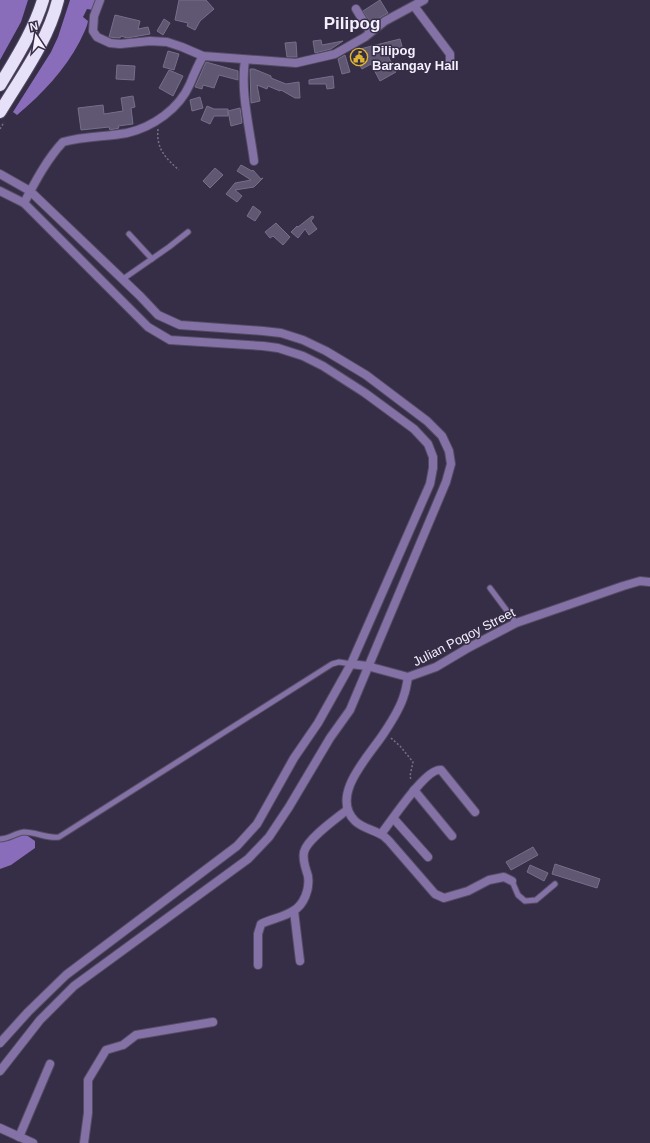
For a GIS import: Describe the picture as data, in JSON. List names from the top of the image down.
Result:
{
  "streets": {
    "street": ["Julian Pogoy Street"]
  },
  "districts": ["Pilipog"],
  "places": {
    "public building": ["Pilipog Barangay Hall"]
  },
  "north": "top"
}
